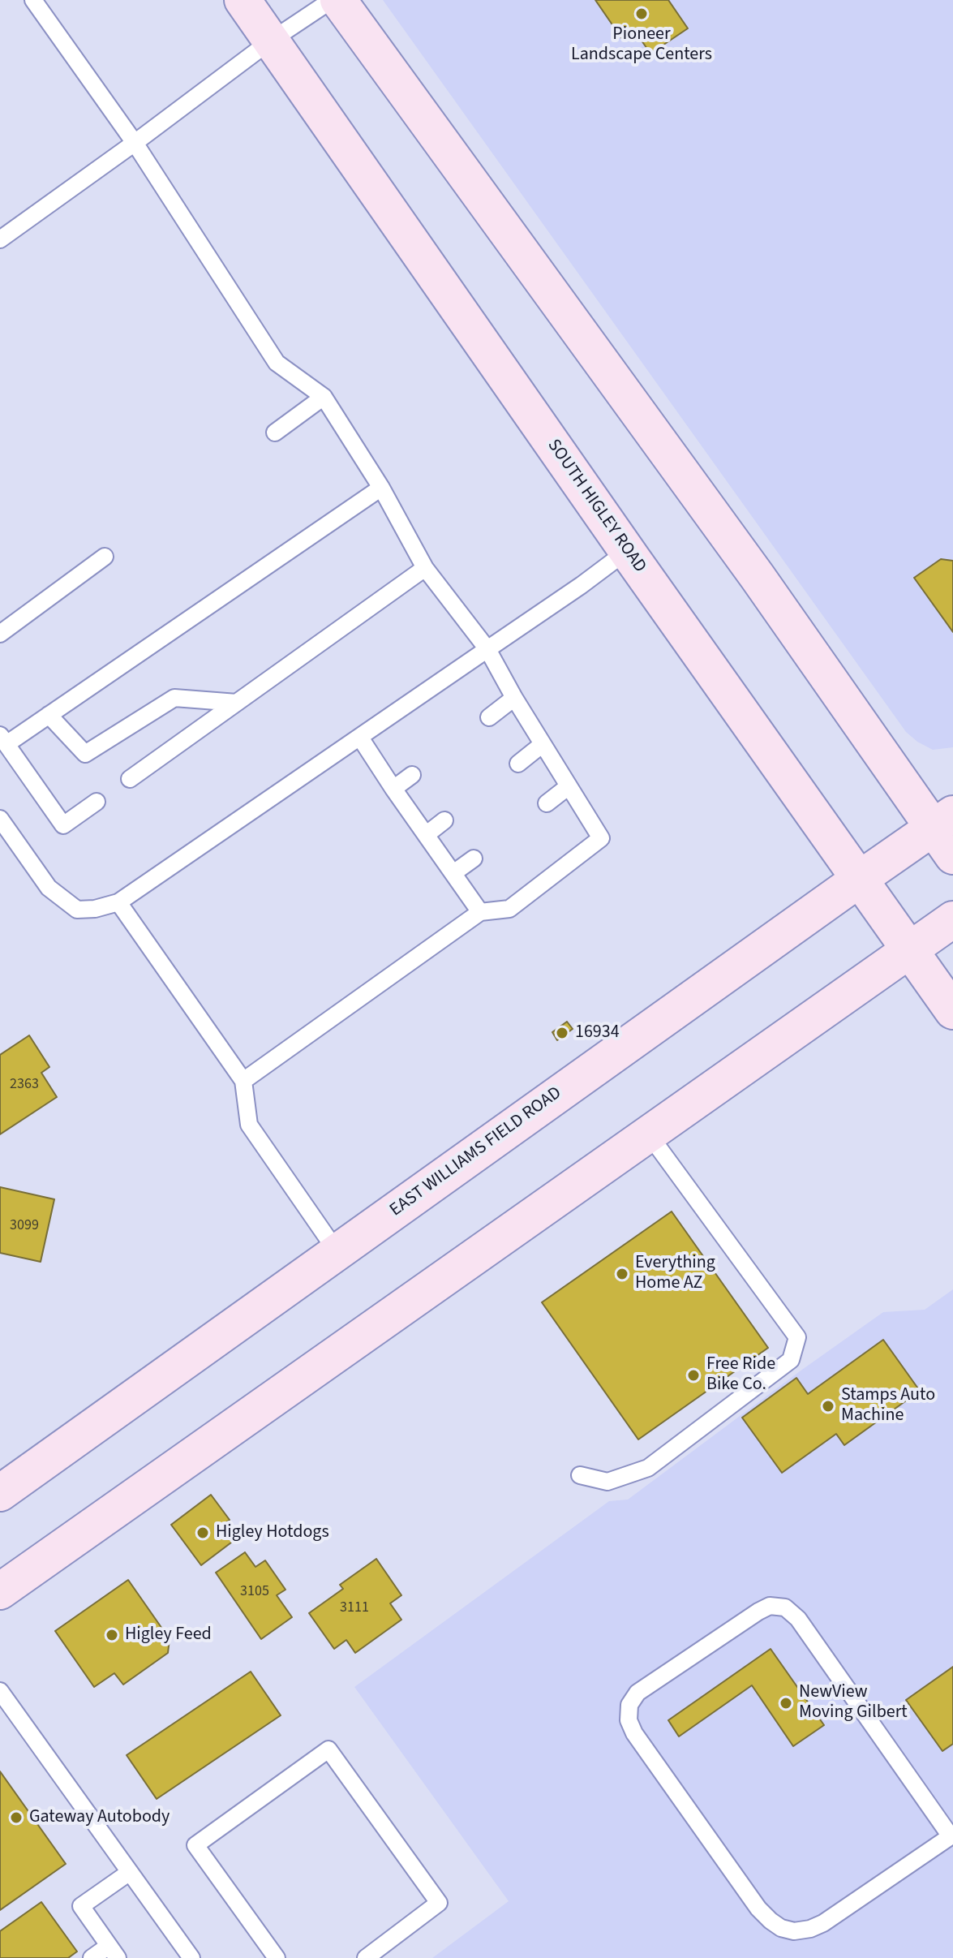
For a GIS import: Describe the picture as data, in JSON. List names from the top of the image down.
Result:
{
  "streets": {
    "main road": ["SOUTH HIGLEY ROAD", "EAST WILLIAMS FIELD ROAD"]
  },
  "crossings": [
    ["SOUTH HIGLEY ROAD", "EAST WILLIAMS FIELD ROAD"]
  ],
  "places": [
    "Pioneer Landscape Centers",
    "16934",
    "Everything Home AZ",
    "Free Ride Bike Co.",
    "Stamps Auto Machine",
    "Higley Hotdogs",
    "Higley Feed",
    "NewView Moving Gilbert",
    "Gateway Autobody"
  ],
  "house_numbers": [
    "2363",
    "3099",
    "3105",
    "3111"
  ]
}
